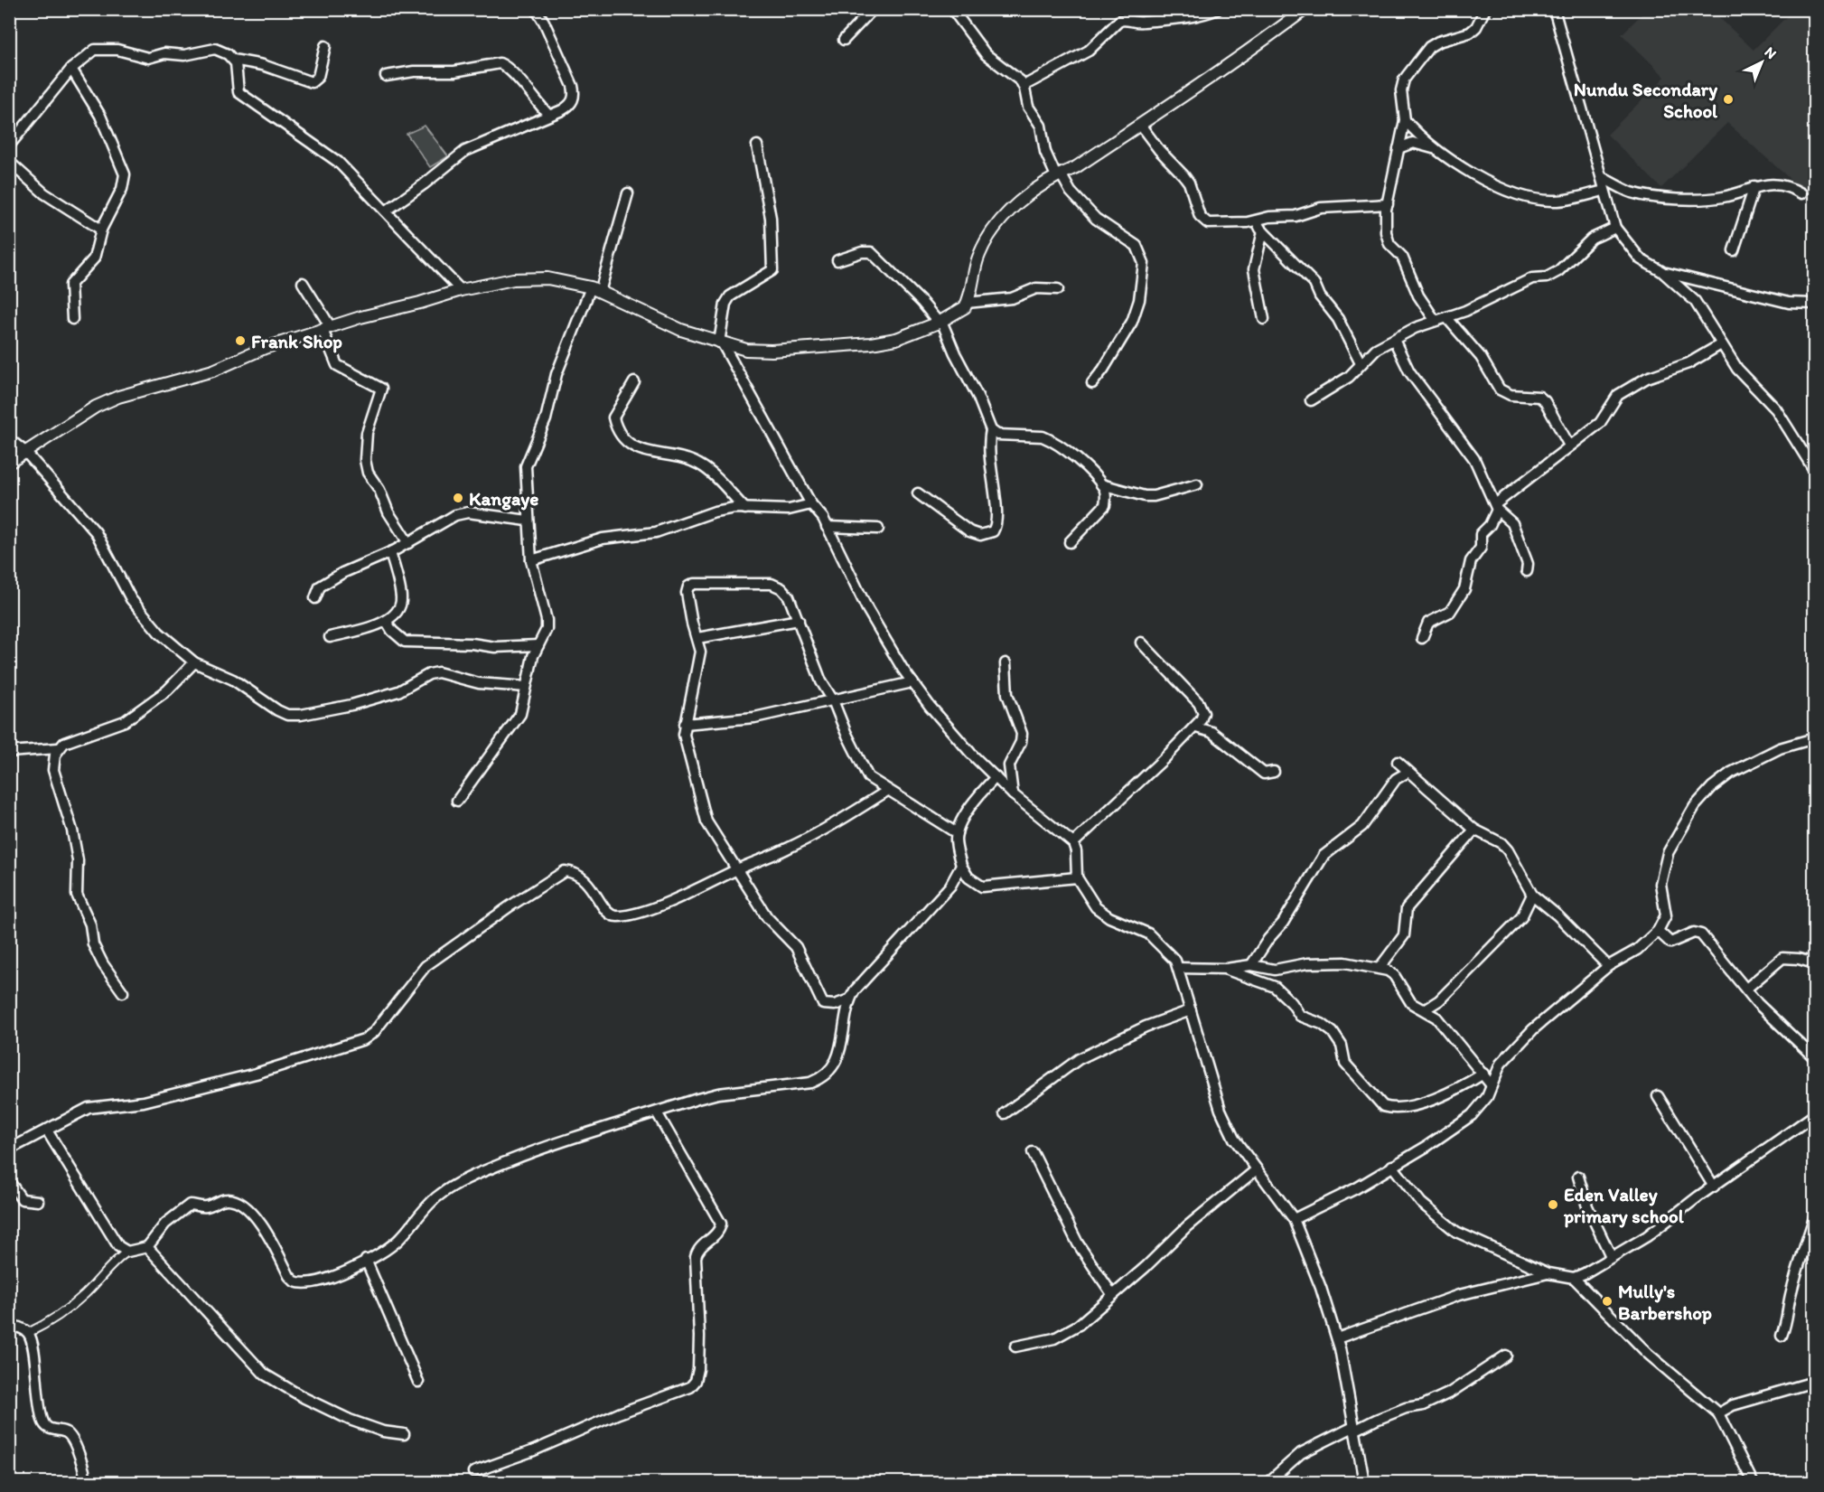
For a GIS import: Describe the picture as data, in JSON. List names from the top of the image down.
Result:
{
  "places": [
    "Nundu Secondary School",
    "Frank Shop",
    "Kangaye",
    "Eden Valley primary school",
    "Mully's Barbershop"
  ],
  "north": "top right"
}
